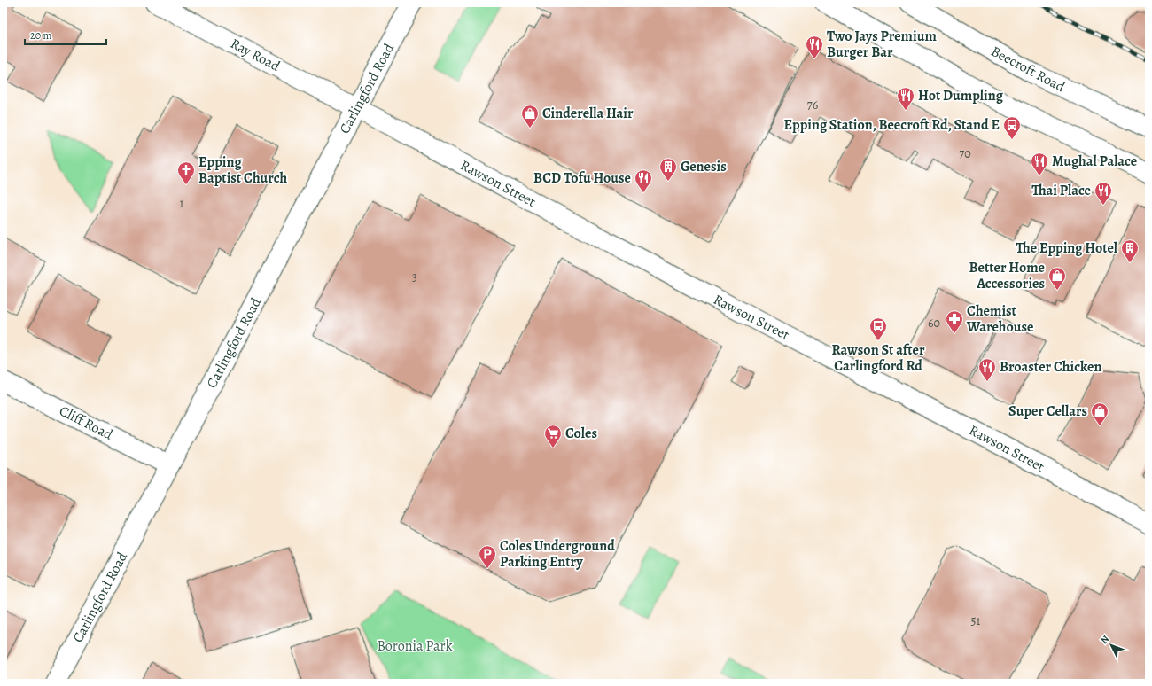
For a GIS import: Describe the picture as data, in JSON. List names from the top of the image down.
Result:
{
  "streets": {
    "main road": [
      "Ray Road",
      "Beecroft Road",
      "Carlingford Road",
      "Rawson Street",
      "Cliff Road"
    ]
  },
  "crossings": [
    ["Ray Road", "Carlingford Road"],
    ["Ray Road", "Rawson Street"],
    ["Carlingford Road", "Rawson Street"],
    ["Carlingford Road", "Cliff Road"]
  ],
  "parks": ["Boronia Park"],
  "places": {
    "restaurant": [
      "Two Jays Premium Burger Bar",
      "Hot Dumpling",
      "Mughal Palace",
      "BCD Tofu House",
      "Thai Place",
      "Broaster Chicken"
    ],
    "shop": ["Cinderella Hair", "Better Home Accessories", "Super Cellars"],
    "bus stop": ["Epping Station, Beecroft Rd, Stand E", "Rawson St after Carlingford Rd"],
    "building": ["Genesis", "The Epping Hotel"],
    "church": ["Epping Baptist Church"],
    "pharmacy": ["Chemist Warehouse"],
    "supermarket": ["Coles"],
    "parking": ["Coles Underground Parking Entry"]
  },
  "house_numbers": [
    "76",
    "70",
    "1",
    "3",
    "60",
    "51"
  ],
  "scale_bar": "20 m",
  "north": "top left"
}
